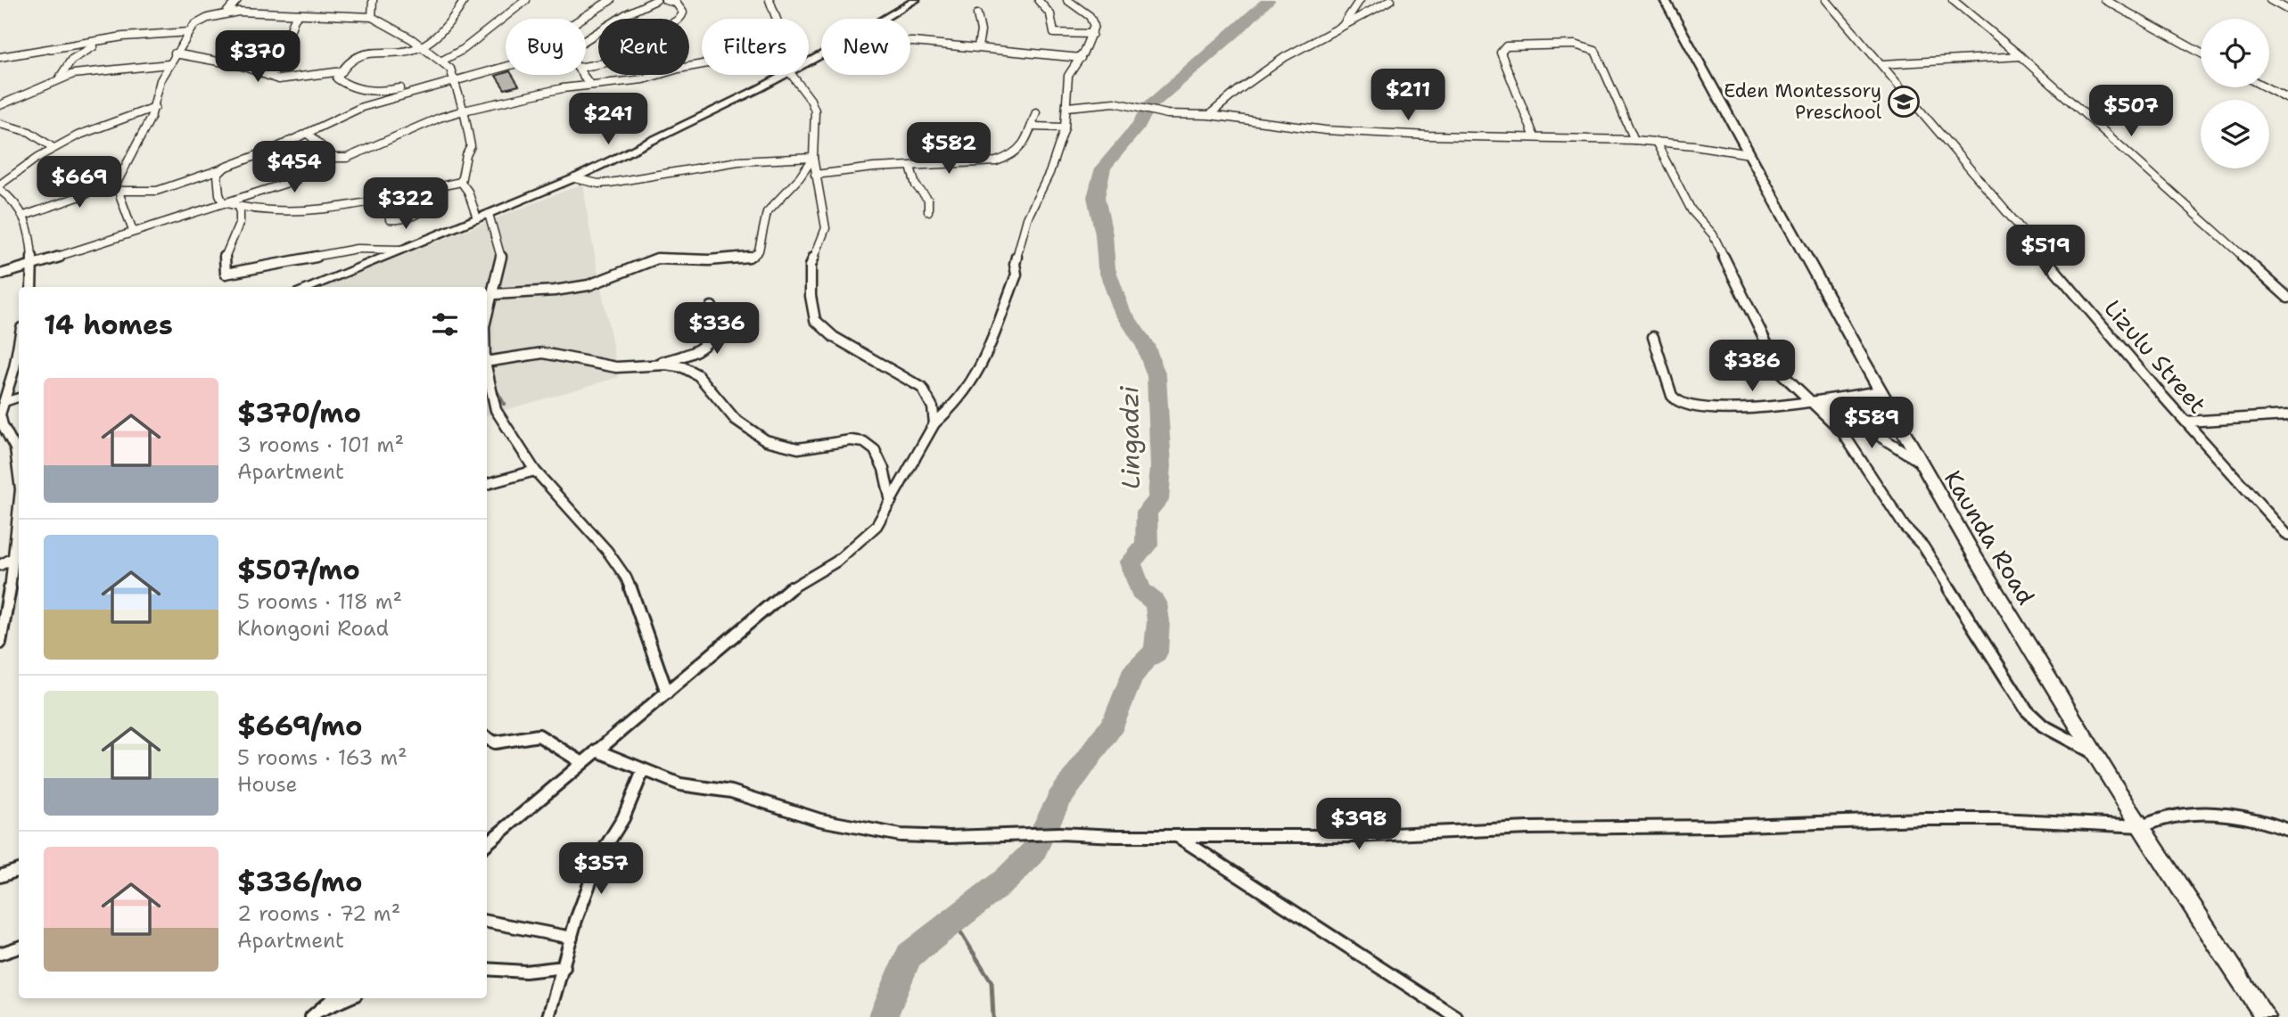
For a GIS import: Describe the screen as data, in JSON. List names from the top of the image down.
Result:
{
  "streets": {
    "main road": ["Kaunda Road"],
    "street": ["Lizulu Street"]
  },
  "water": ["Lingadzi"],
  "places": {
    "school or university": ["Eden Montessory Preschool"]
  },
  "page": {
    "chip": [
      "Buy",
      "Rent",
      "Filters",
      "New"
    ],
    "price": [
      "$370",
      "$211",
      "$507",
      "$241",
      "$582",
      "$454",
      "$669",
      "$322",
      "$519",
      "$336",
      "$386",
      "$589",
      "$398",
      "$357"
    ],
    "heading": "14 homes",
    "list": [
      {
        "name": "$370/mo",
        "note": "3 rooms · 101 m² · Apartment"
      },
      {
        "name": "$507/mo",
        "note": "5 rooms · 118 m² · Khongoni Road"
      },
      {
        "name": "$669/mo",
        "note": "5 rooms · 163 m² · House"
      },
      {
        "name": "$336/mo",
        "note": "2 rooms · 72 m² · Apartment"
      }
    ]
  }
}
